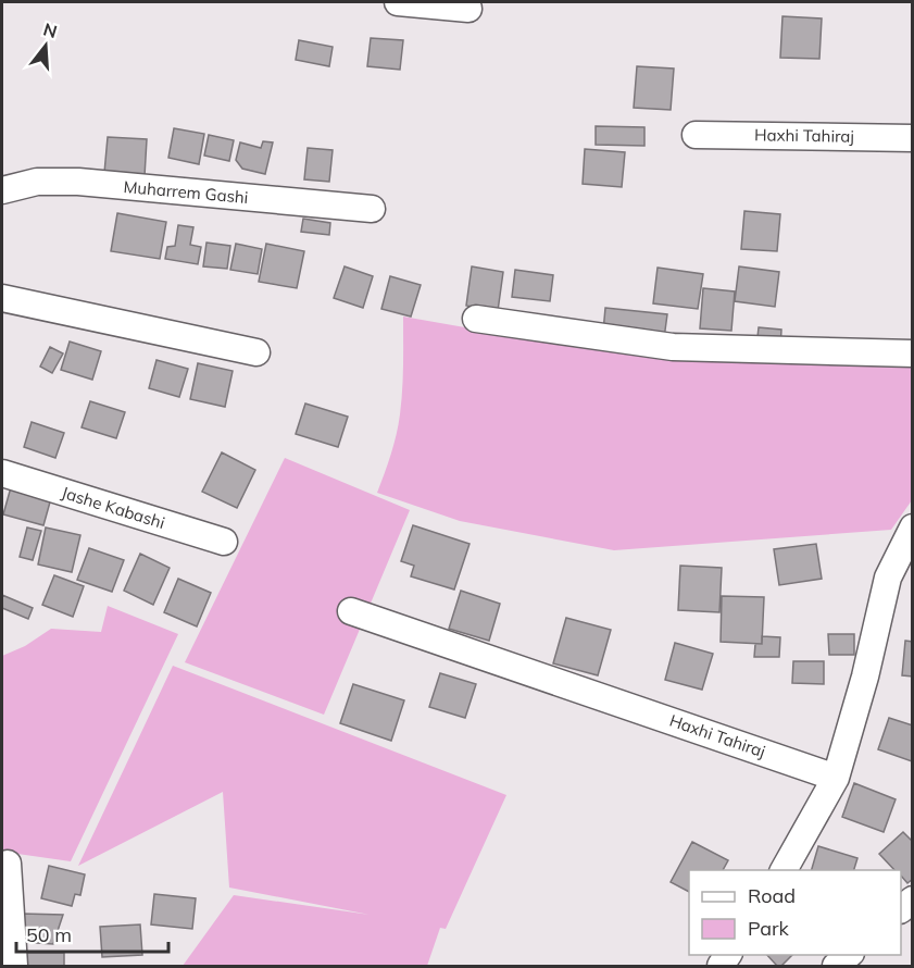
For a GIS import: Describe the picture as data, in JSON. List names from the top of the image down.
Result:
{
  "streets": {
    "street": ["Haxhi Tahiraj", "Muharrem Gashi", "Jashe Kabashi"]
  },
  "legend": ["Road", "Park"],
  "scale_bar": "50 m",
  "north": "top"
}
